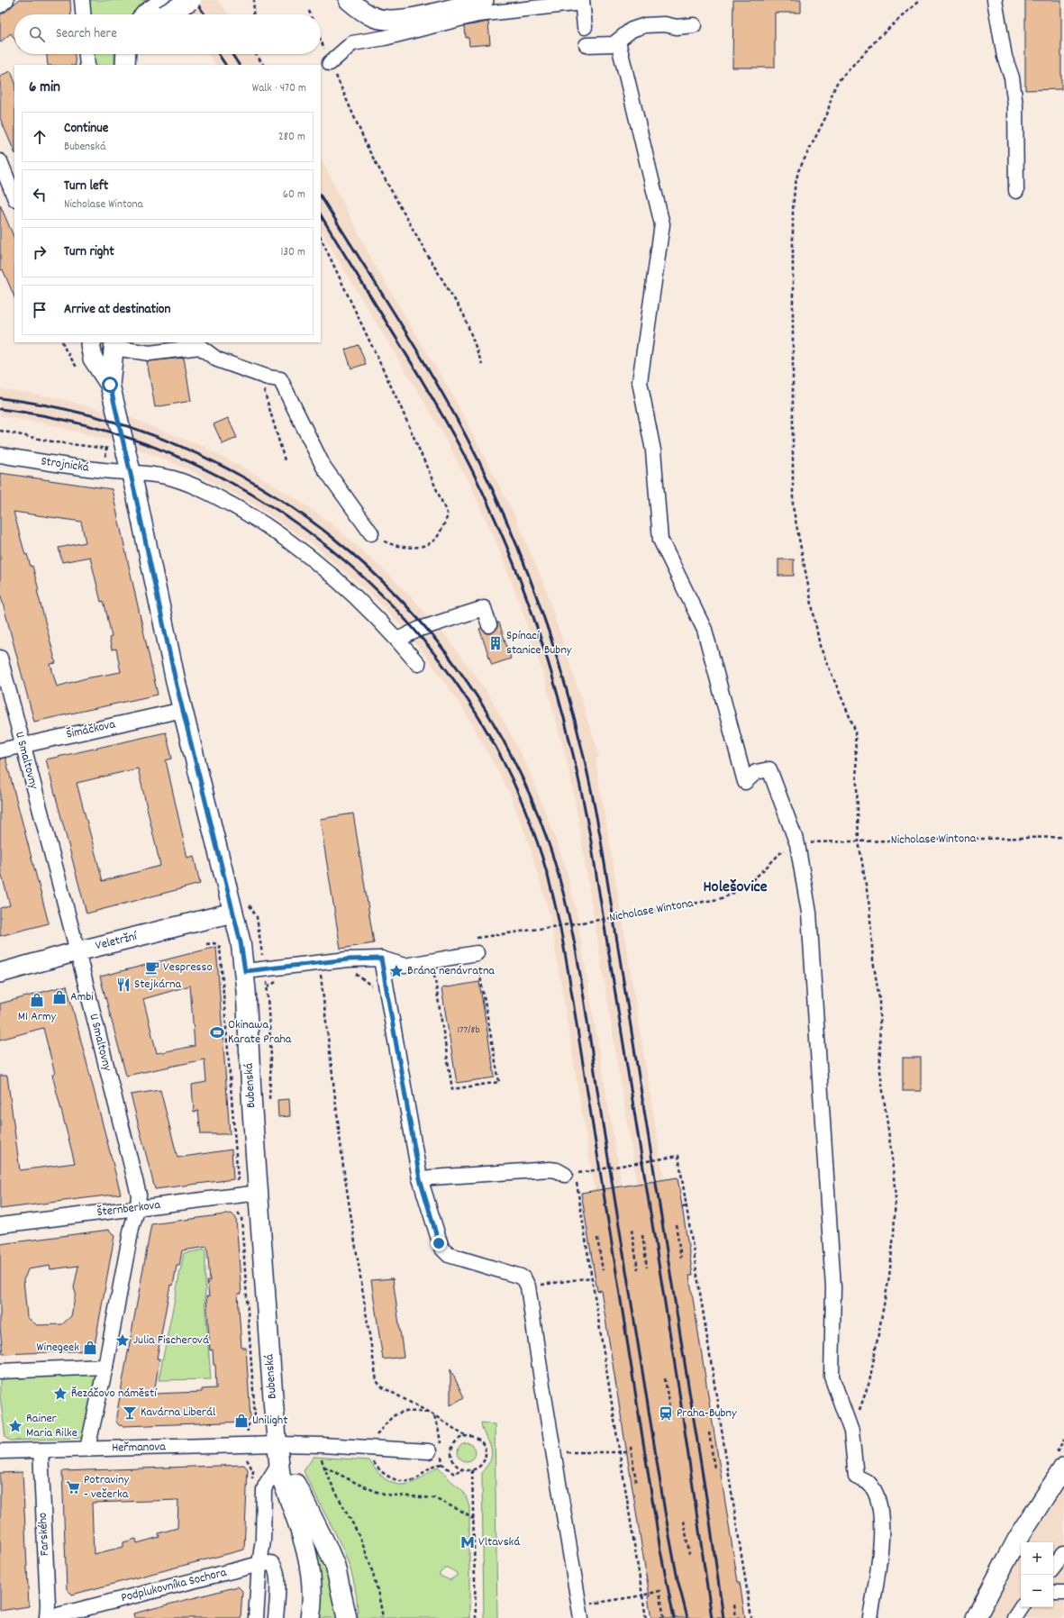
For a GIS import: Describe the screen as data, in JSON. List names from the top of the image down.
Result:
{
  "streets": {
    "main road": ["Veletržní", "Bubenská"],
    "street": [
      "Strojnická",
      "Šimáčkova",
      "U Smaltovny",
      "Šternberkova",
      "Heřmanova",
      "Farského",
      "Podplukovníka Sochora"
    ],
    "path": ["Nicholase Wintona"]
  },
  "crossings": [
    ["Strojnická", "Bubenská"],
    ["Šimáčkova", "U Smaltovny"],
    ["Šimáčkova", "Bubenská"],
    ["U Smaltovny", "Veletržní"],
    ["U Smaltovny", "Šternberkova"],
    ["Veletržní", "Bubenská"],
    ["Bubenská", "Šternberkova"],
    ["Bubenská", "Heřmanova"],
    ["Heřmanova", "Farského"],
    ["Farského", "Podplukovníka Sochora"]
  ],
  "districts": ["Holešovice"],
  "places": {
    "building": ["Spínací stanice Bubny"],
    "cafe": ["Vespresso"],
    "place": [
      "Brána nenávratna",
      "Julia Fischerová",
      "Řezáčovo náměstí",
      "Rainer Maria Rilke"
    ],
    "restaurant": ["Stejkárna"],
    "shop": [
      "Ambi",
      "M1 Army",
      "Winegeek",
      "Unilight"
    ],
    "sports": ["Okinawa Karate Praha"],
    "bar": ["Kavárna Liberál"],
    "station": ["Praha-Bubny"],
    "supermarket": ["Potraviny - večerka"],
    "metro station": ["Vltavská"]
  },
  "house_numbers": ["177/8b"],
  "page": {
    "search": "Search here",
    "heading": ["6 min", "Walk · 470 m"],
    "list": [
      ["Continue", "Bubenská", "280 m"],
      ["Turn left", "Nicholase Wintona", "60 m"],
      ["Turn right", "130 m"],
      "Arrive at destination"
    ],
    "map_buttons": ["+", "−"]
  }
}
